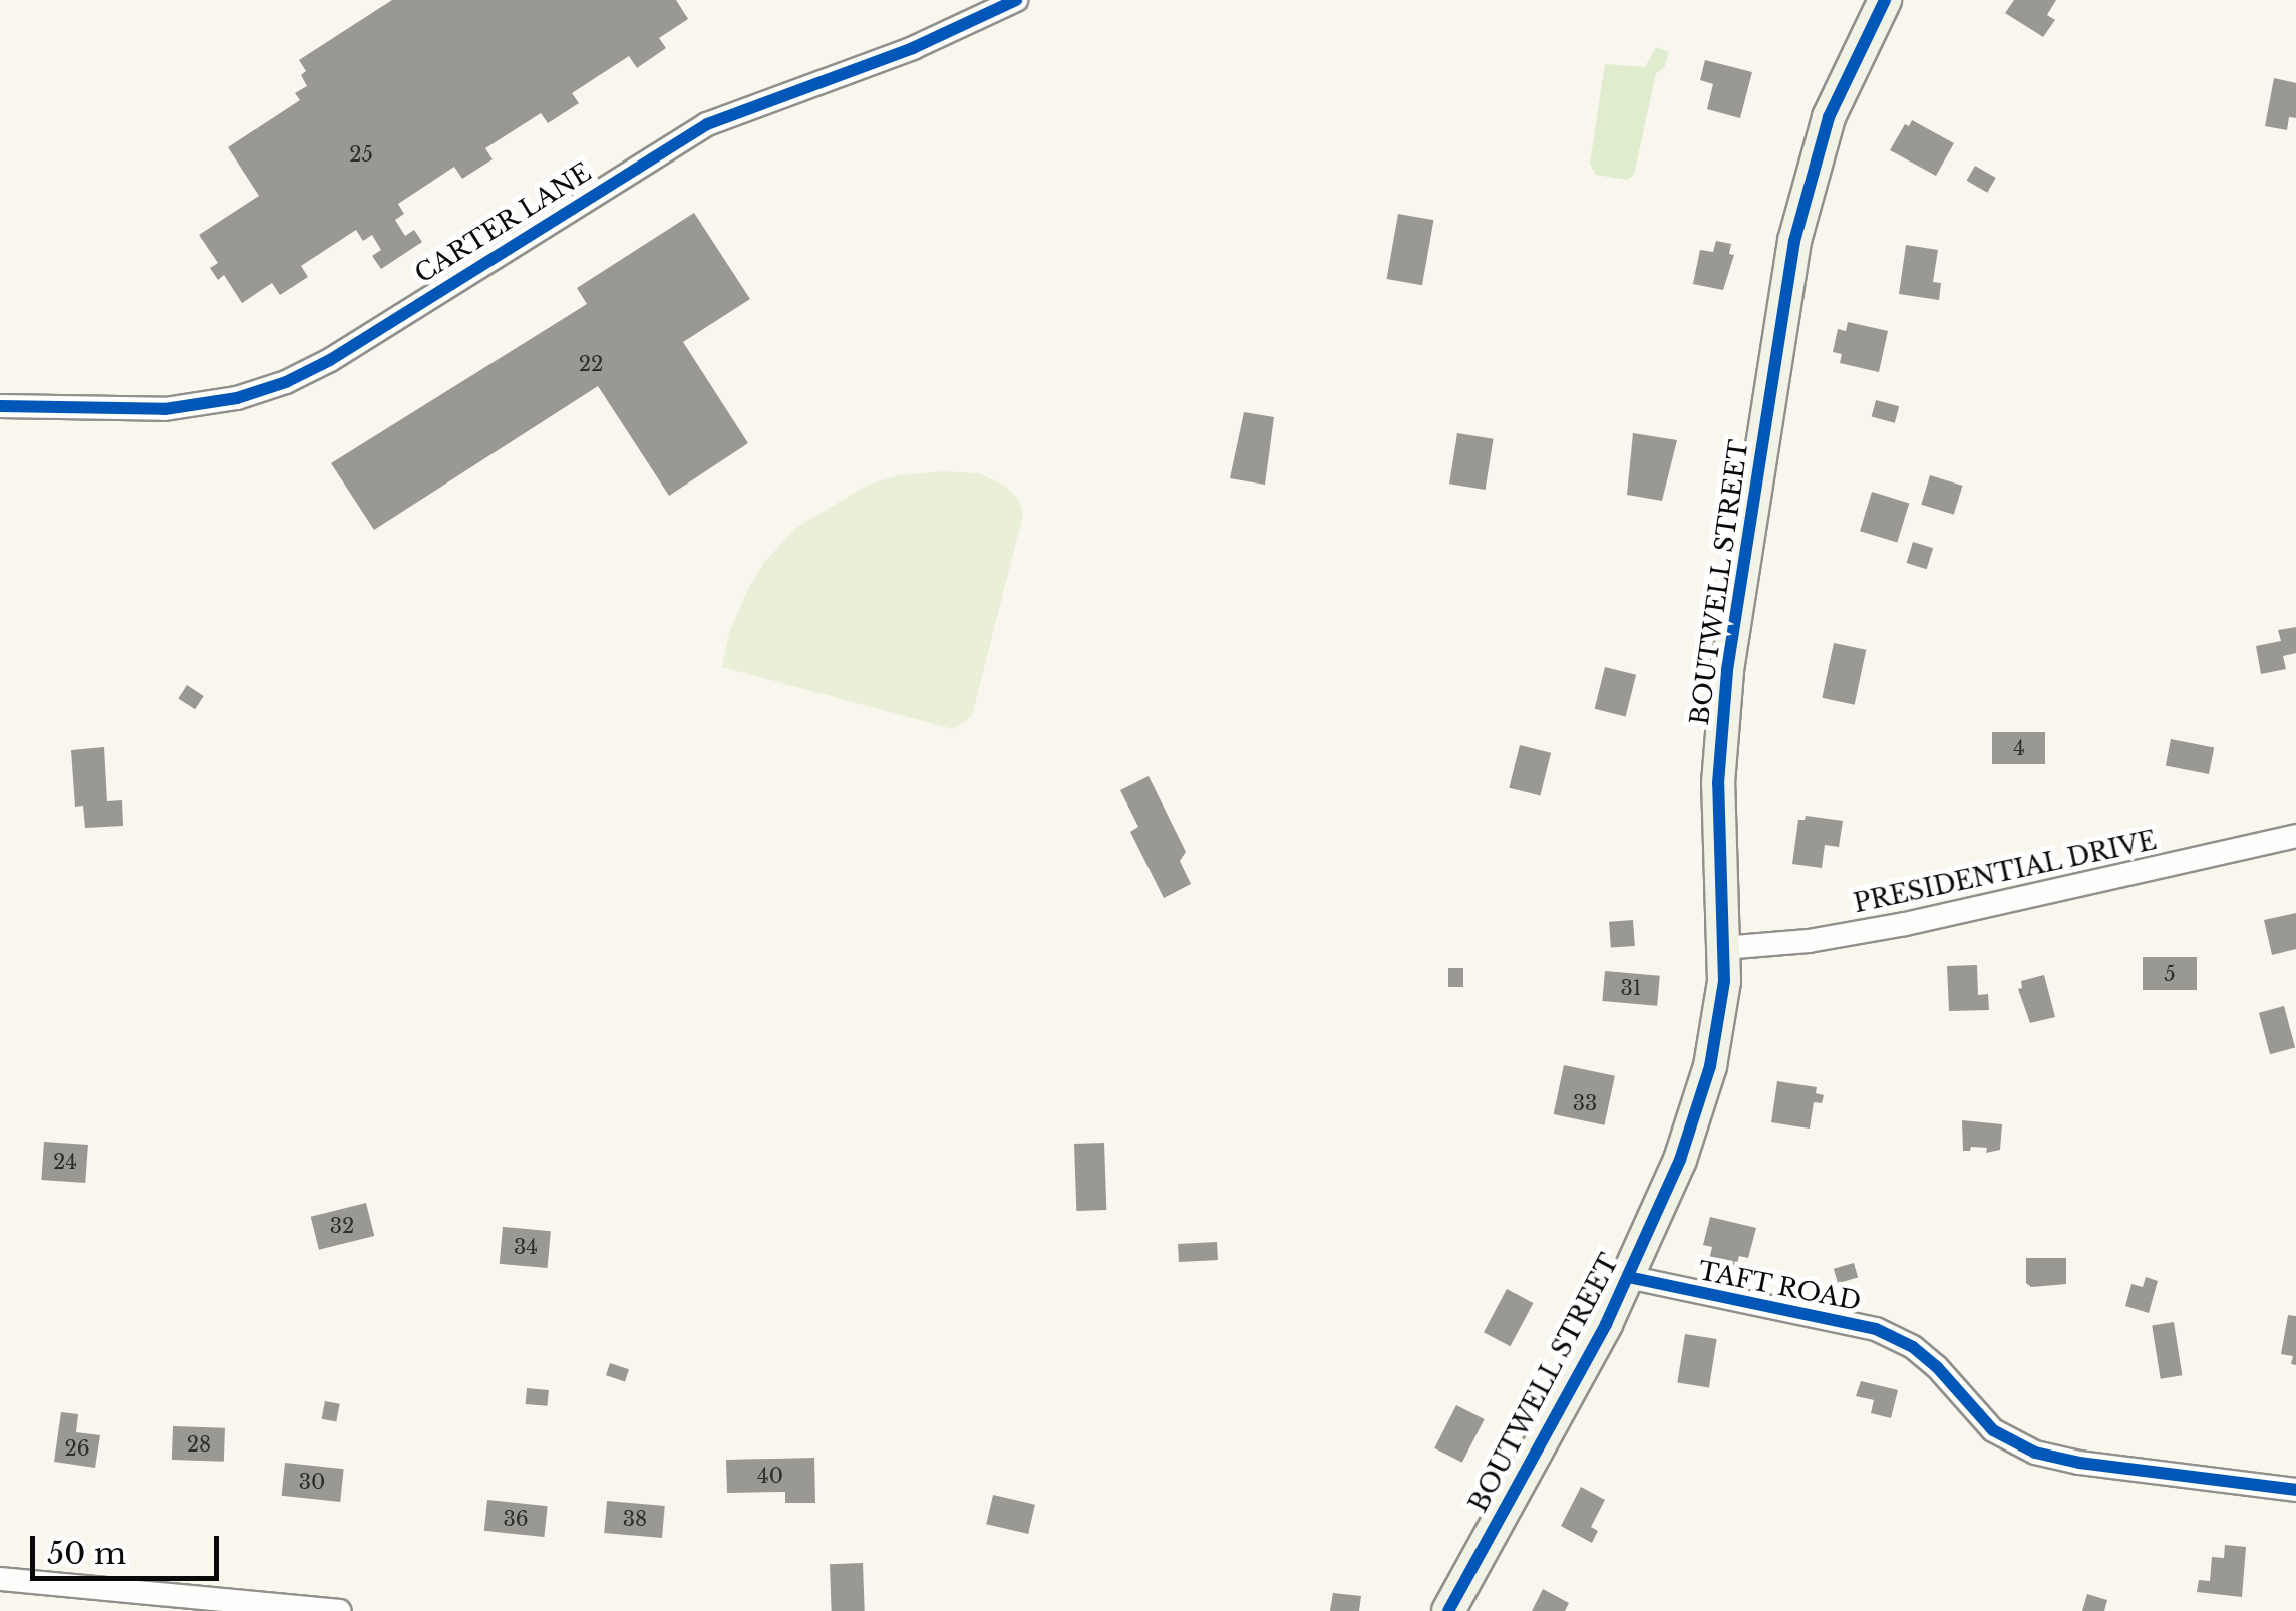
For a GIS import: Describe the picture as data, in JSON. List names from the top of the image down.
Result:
{
  "streets": {
    "street": [
      "CARTER LANE",
      "BOUTWELL STREET",
      "PRESIDENTIAL DRIVE",
      "TAFT ROAD"
    ]
  },
  "crossings": [
    ["BOUTWELL STREET", "PRESIDENTIAL DRIVE"],
    ["BOUTWELL STREET", "TAFT ROAD"]
  ],
  "house_numbers": [
    "25",
    "22",
    "4",
    "5",
    "31",
    "33",
    "24",
    "32",
    "34",
    "28",
    "26",
    "40",
    "30",
    "36",
    "38"
  ],
  "scale_bar": "50 m"
}
